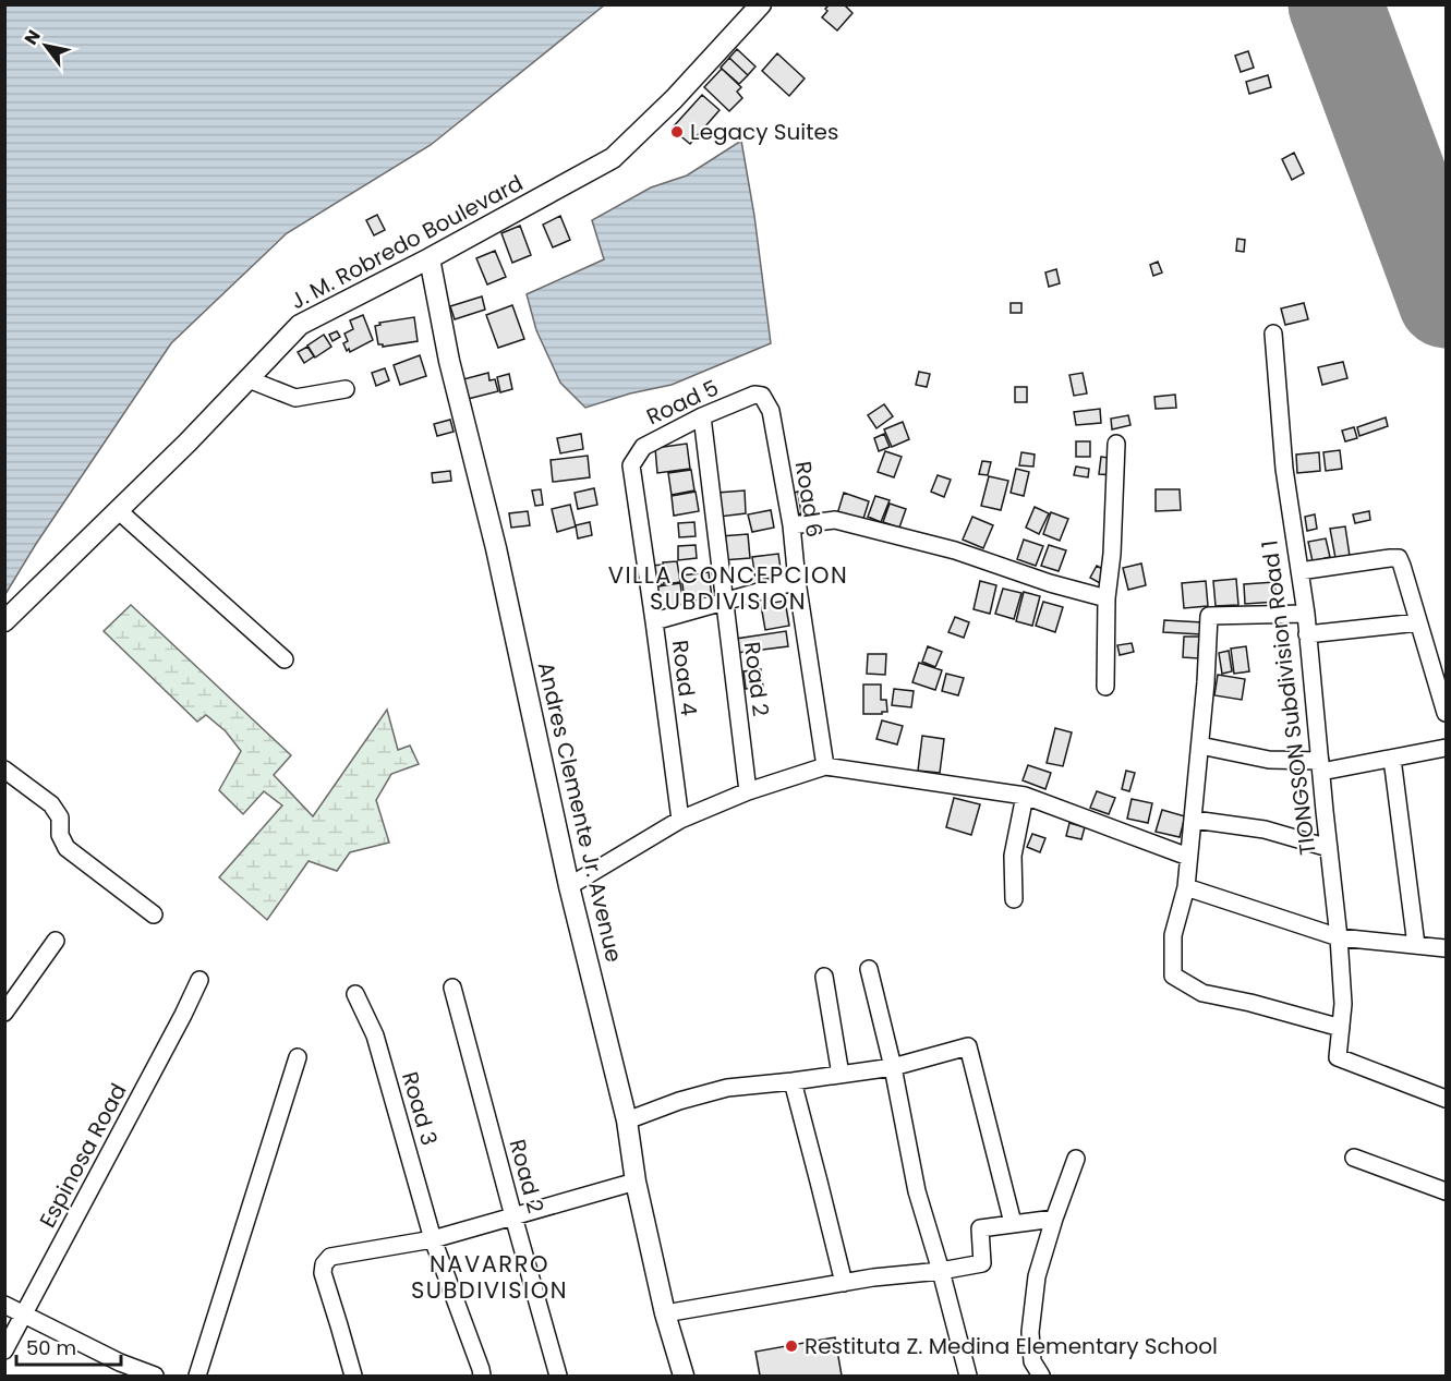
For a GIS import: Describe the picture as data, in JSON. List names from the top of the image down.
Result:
{
  "streets": {
    "main road": ["J. M. Robredo Boulevard", "Andres Clemente Jr. Avenue"],
    "street": [
      "Road 5",
      "Road 6",
      "Road 4",
      "Road 2",
      "TIONGSON Subdivision Road 1",
      "Road 3",
      "Espinosa Road"
    ]
  },
  "crossings": [
    ["J. M. Robredo Boulevard", "Andres Clemente Jr. Avenue"],
    ["Road 5", "Road 6"],
    ["Road 5", "Road 4"],
    ["Road 5", "Road 2"]
  ],
  "districts": ["VILLA CONCEPCION SUBDIVISION", "NAVARRO SUBDIVISION"],
  "places": ["Legacy Suites", "Restituta Z. Medina Elementary School"],
  "scale_bar": "50 m",
  "north": "top left"
}
